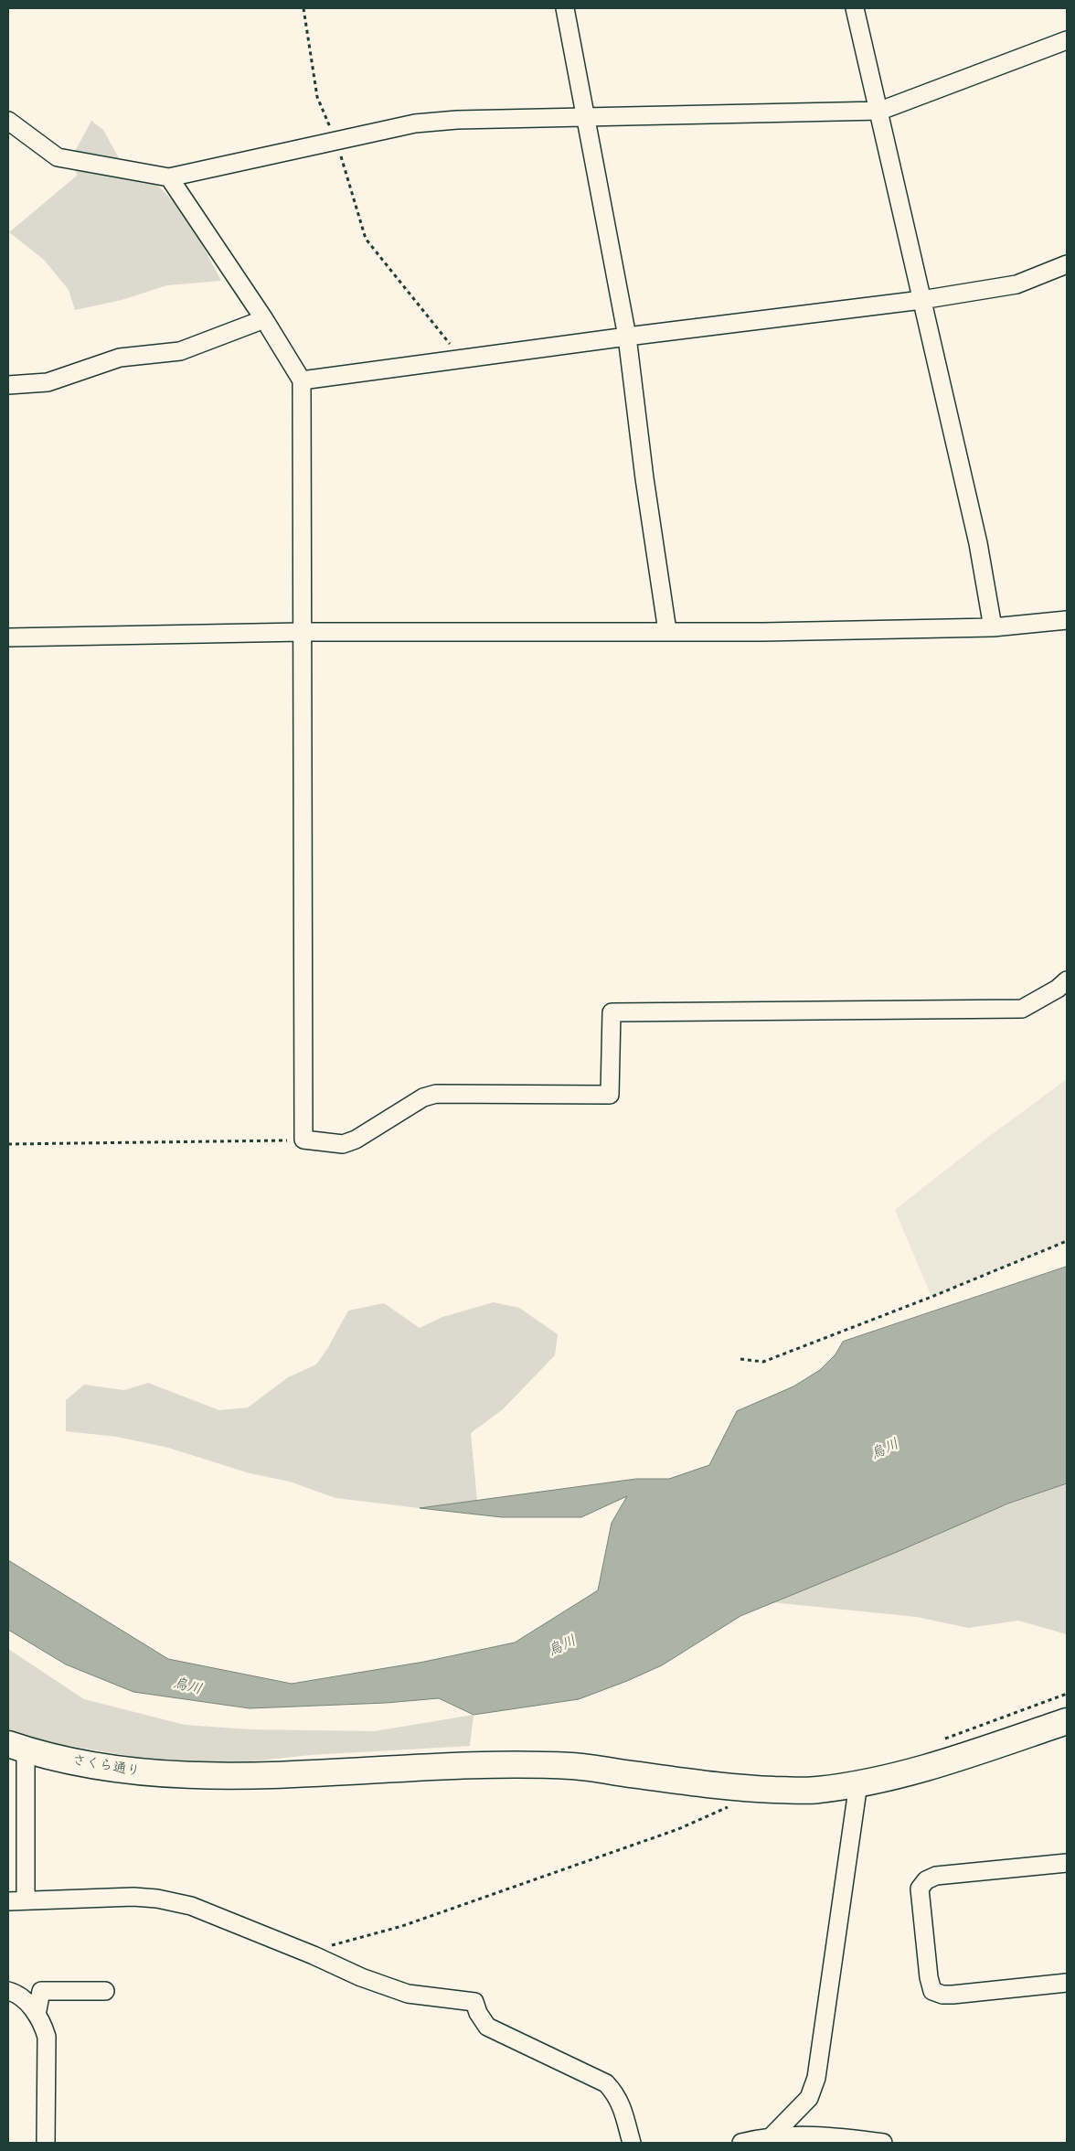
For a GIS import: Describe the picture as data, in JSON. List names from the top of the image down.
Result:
{
  "streets": {
    "street": ["さくら通り"]
  },
  "water": ["烏川"]
}
